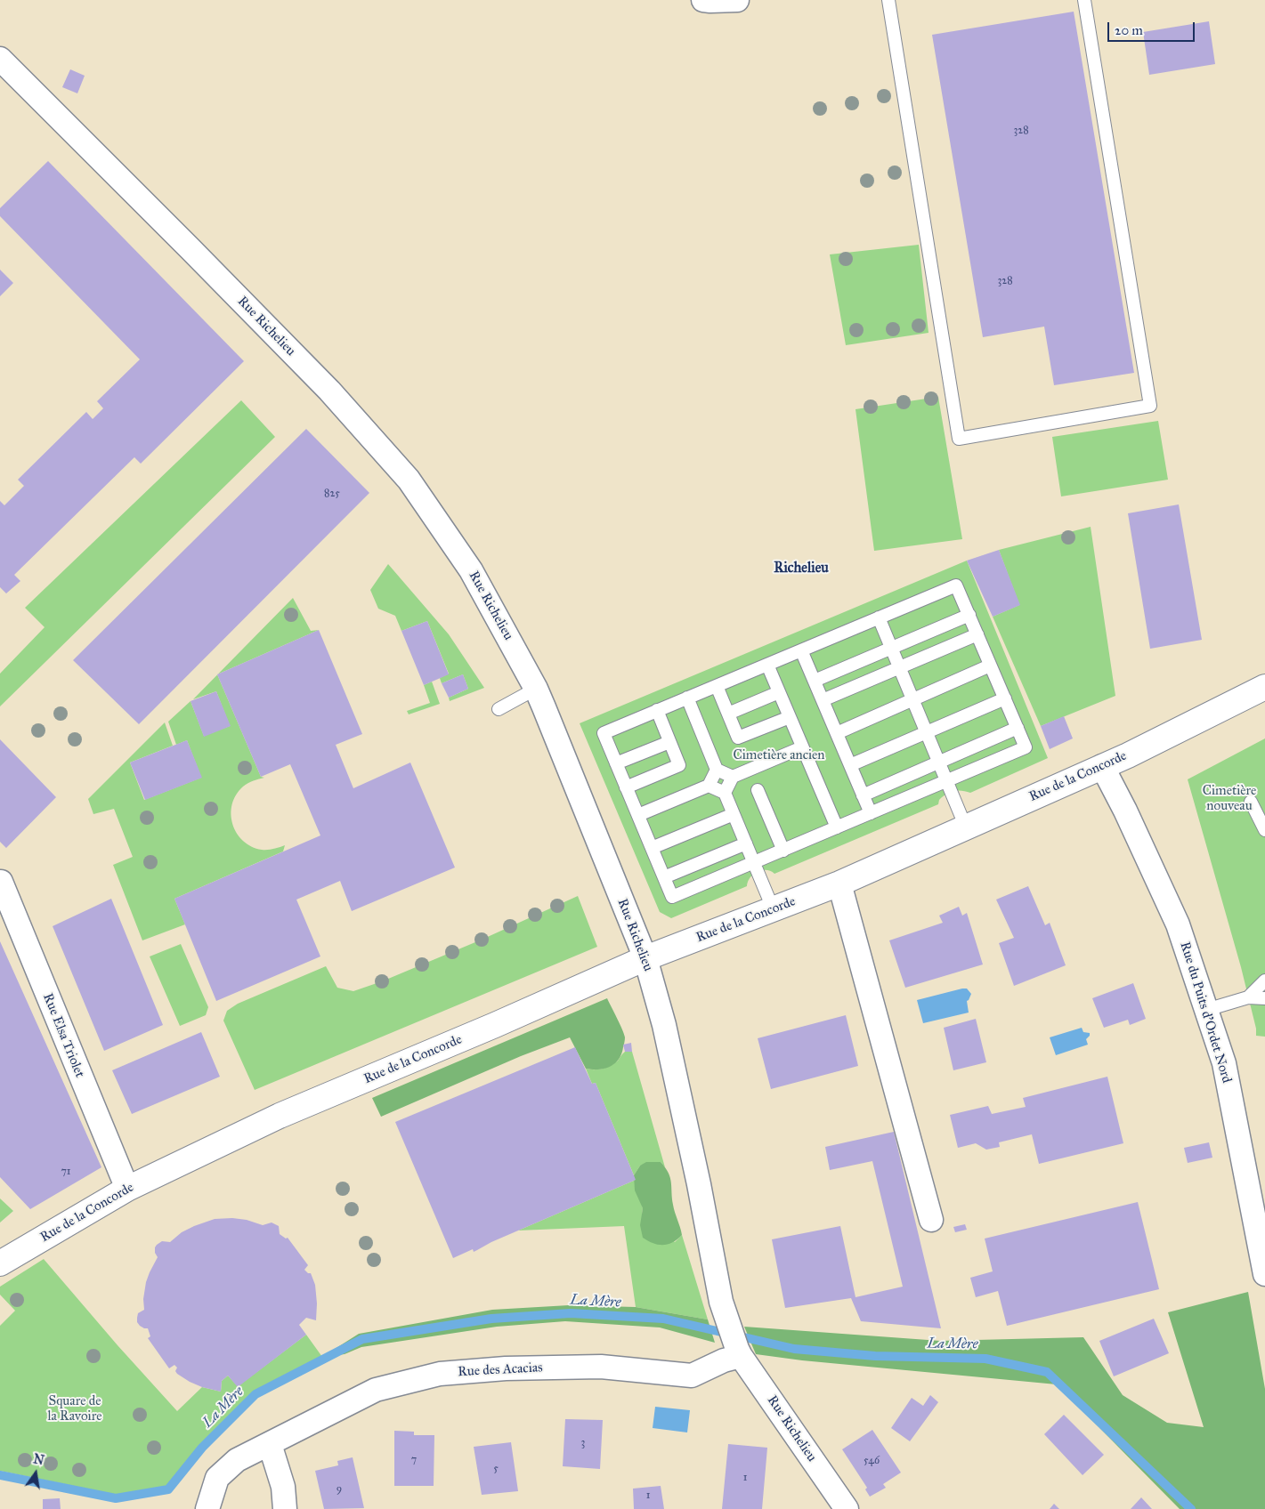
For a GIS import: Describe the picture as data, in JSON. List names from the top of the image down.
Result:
{
  "streets": {
    "street": [
      "Rue Richelieu",
      "Rue de la Concorde",
      "Rue du Puits d'Ordet Nord",
      "Rue Elsa Triolet",
      "Rue des Acacias"
    ]
  },
  "crossings": [
    ["Rue Richelieu", "Rue de la Concorde"],
    ["Rue Richelieu", "Rue des Acacias"],
    ["Rue de la Concorde", "Rue du Puits d'Ordet Nord"],
    ["Rue de la Concorde", "Rue Elsa Triolet"]
  ],
  "districts": ["Richelieu"],
  "water": ["La Mère"],
  "parks": ["Cimetière ancien", "Cimetière nouveau", "Square de la Ravoire"],
  "house_numbers": [
    "328",
    "328",
    "825",
    "71",
    "3",
    "7",
    "546",
    "5",
    "1",
    "9",
    "1"
  ],
  "scale_bar": "20 m",
  "north": "top"
}
